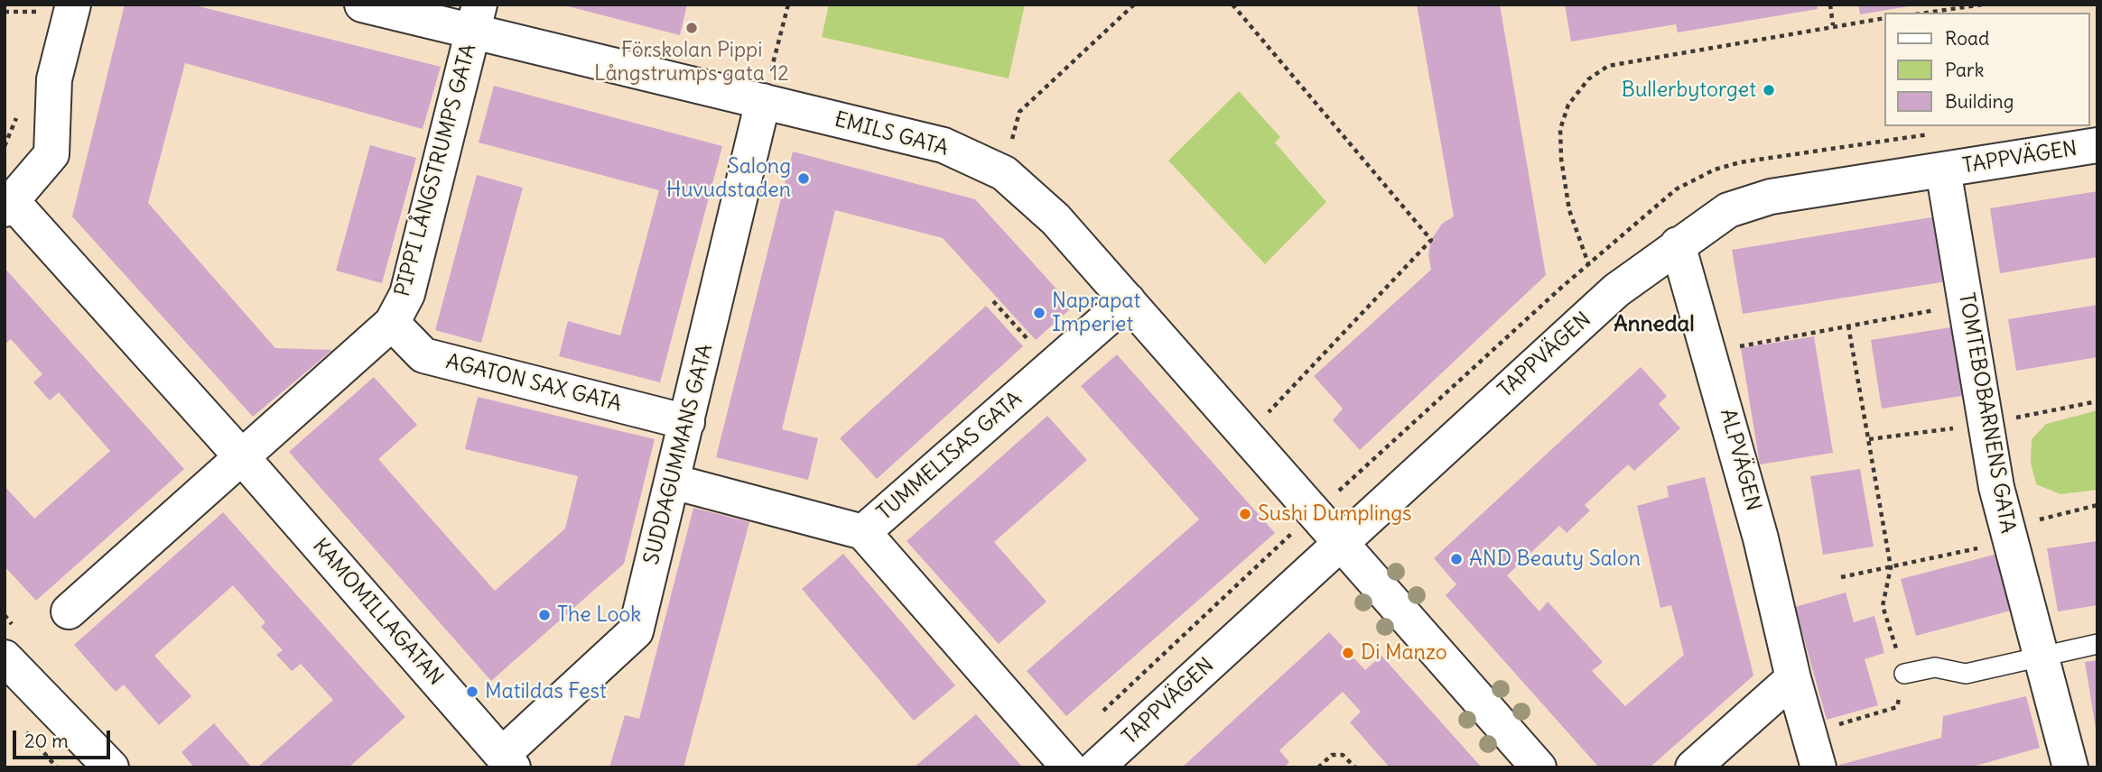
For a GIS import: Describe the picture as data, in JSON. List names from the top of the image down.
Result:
{
  "streets": {
    "street": [
      "EMILS GATA",
      "TAPPVÄGEN",
      "PIPPI LÅNGSTRUMPS GATA",
      "AGATON SAX GATA",
      "TOMTEBOBARNENS GATA",
      "SUDDAGUMMANS GATA",
      "TUMMELISAS GATA",
      "ALPVÄGEN",
      "KAMOMILLAGATAN"
    ]
  },
  "crossings": [
    ["EMILS GATA", "TAPPVÄGEN"],
    ["EMILS GATA", "PIPPI LÅNGSTRUMPS GATA"],
    ["EMILS GATA", "SUDDAGUMMANS GATA"],
    ["EMILS GATA", "TUMMELISAS GATA"],
    ["TAPPVÄGEN", "TOMTEBOBARNENS GATA"],
    ["TAPPVÄGEN", "ALPVÄGEN"],
    ["PIPPI LÅNGSTRUMPS GATA", "AGATON SAX GATA"],
    ["PIPPI LÅNGSTRUMPS GATA", "KAMOMILLAGATAN"],
    ["AGATON SAX GATA", "SUDDAGUMMANS GATA"],
    ["SUDDAGUMMANS GATA", "TUMMELISAS GATA"],
    ["SUDDAGUMMANS GATA", "KAMOMILLAGATAN"]
  ],
  "districts": ["Annedal"],
  "places": [
    "Förskolan Pippi Långstrumps gata 12",
    "Bullerbytorget",
    "Salong Huvudstaden",
    "Naprapat Imperiet",
    "Sushi Dumplings",
    "AND Beauty Salon",
    "The Look",
    "Di Manzo",
    "Matildas Fest"
  ],
  "legend": ["Road", "Park", "Building"],
  "scale_bar": "20 m"
}
